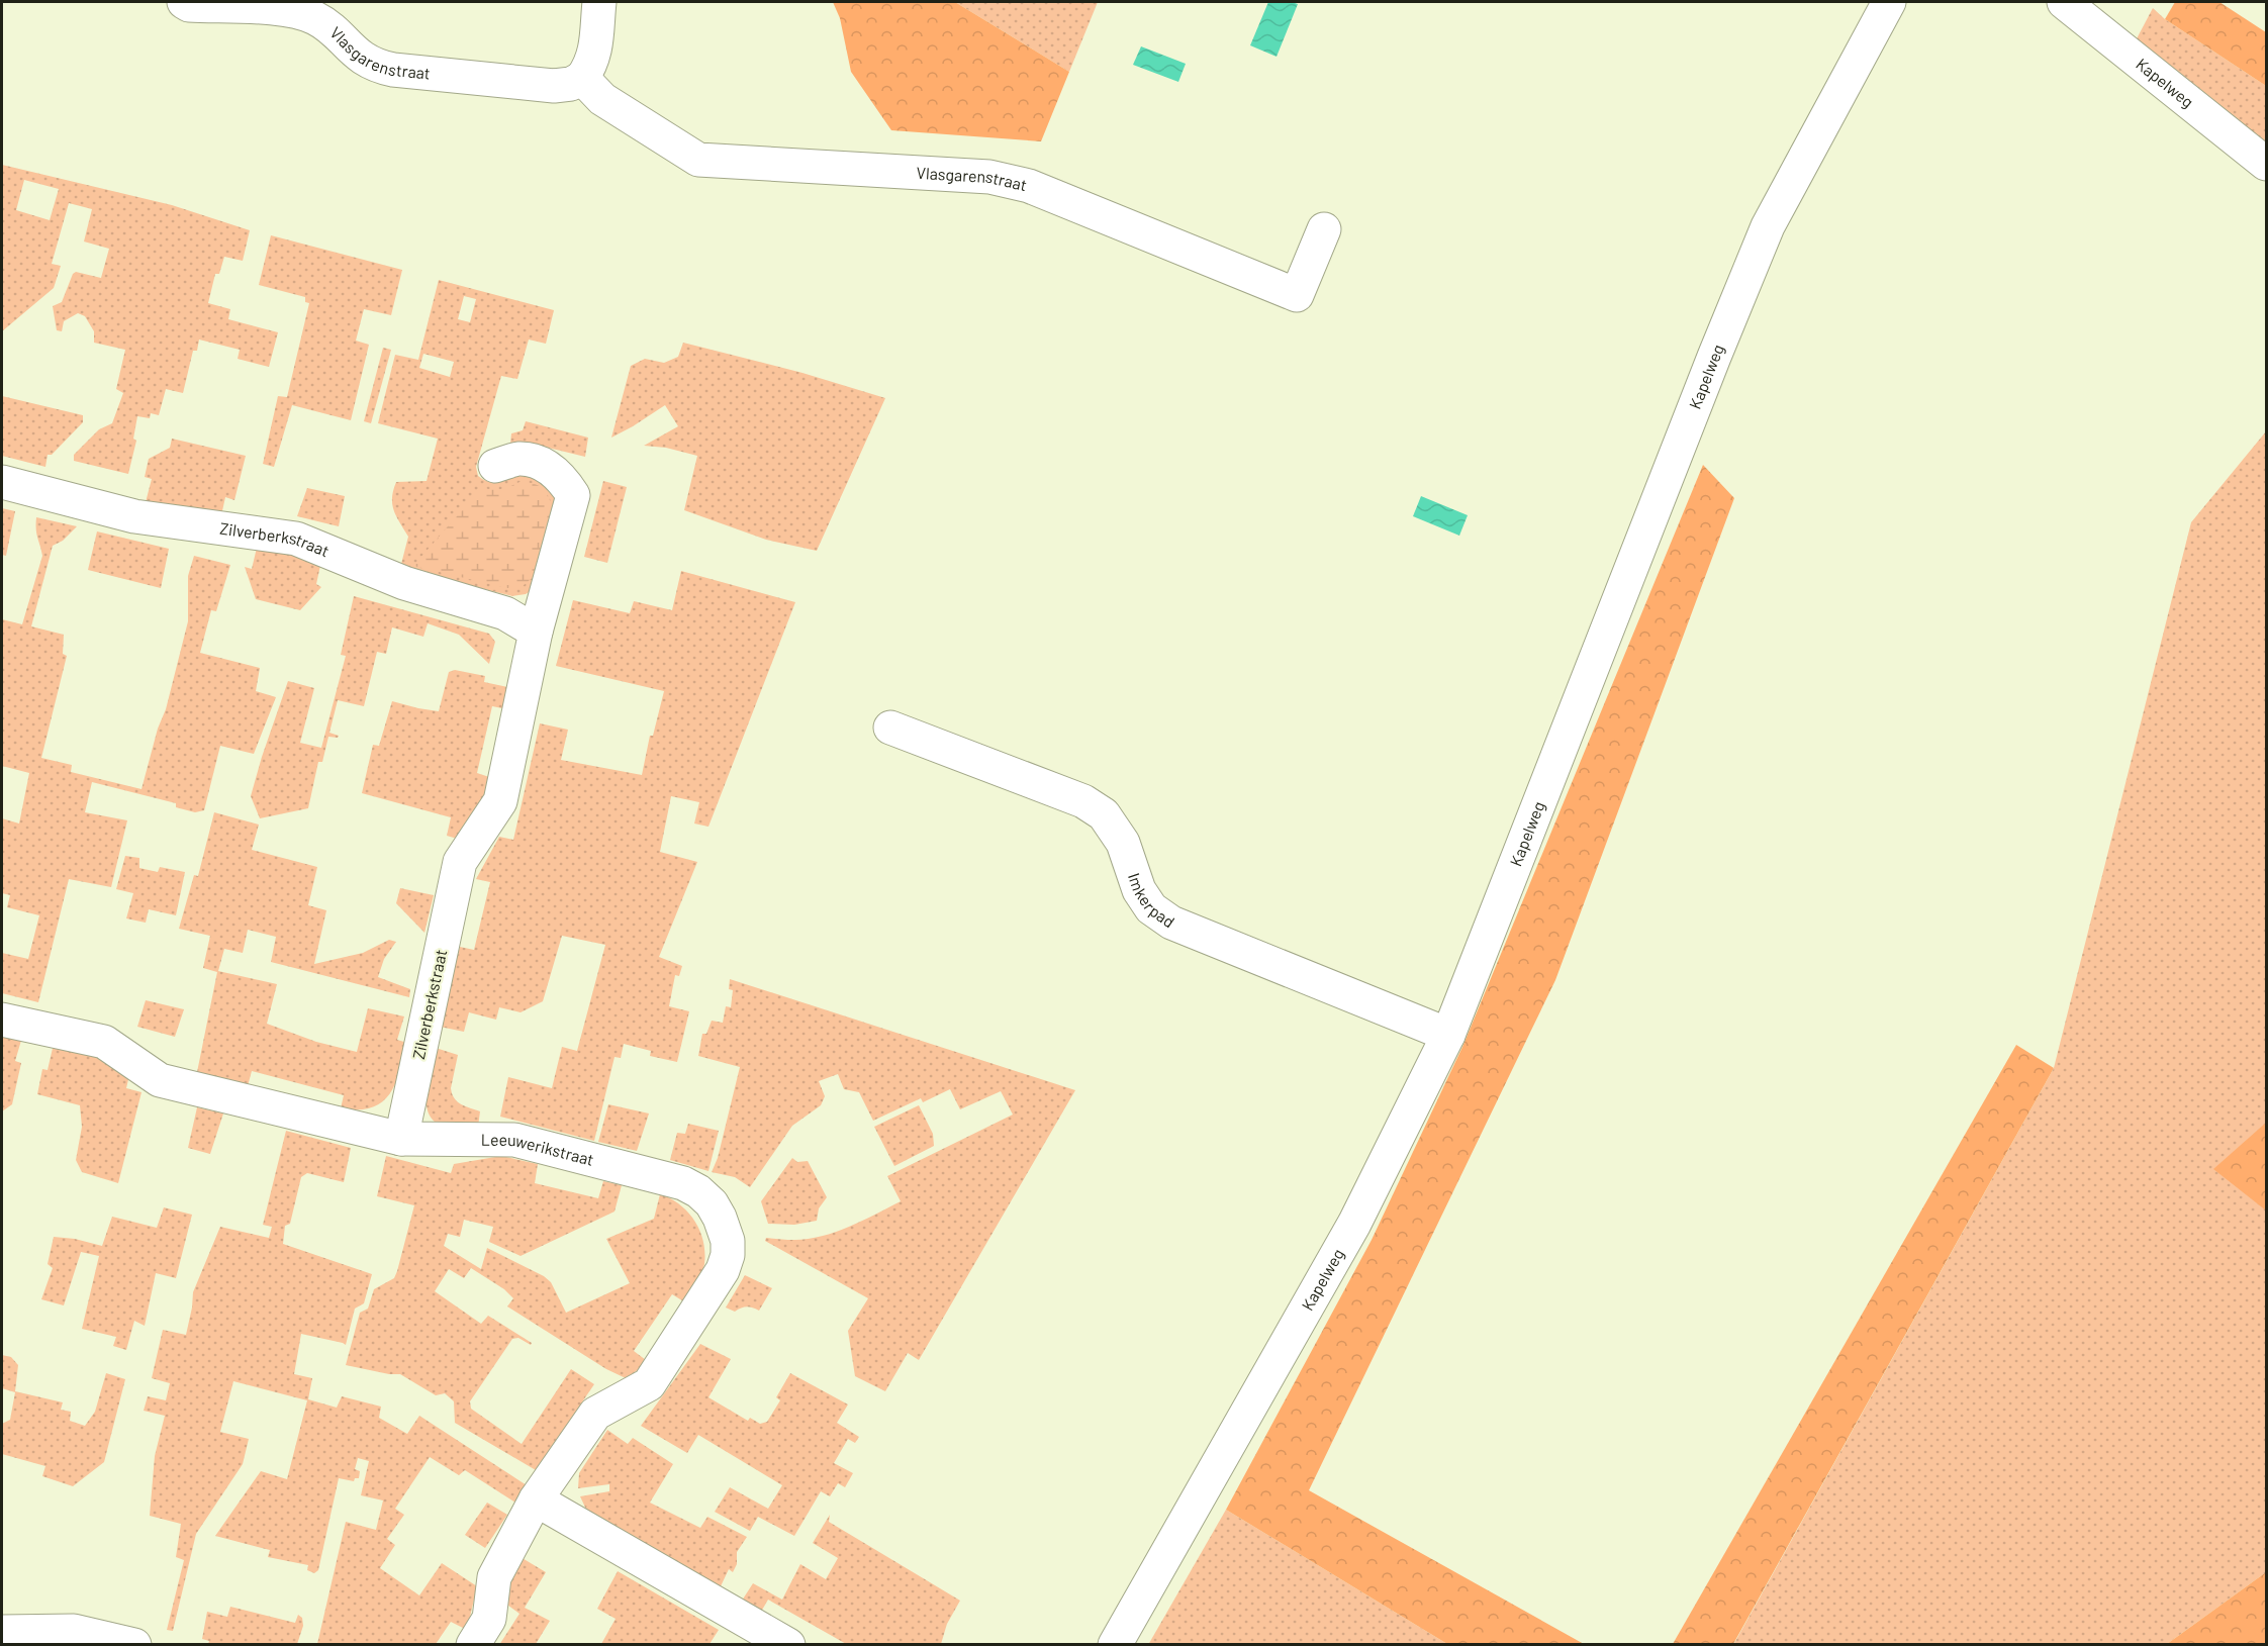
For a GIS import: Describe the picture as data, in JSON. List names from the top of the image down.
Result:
{
  "streets": {
    "street": [
      "Vlasgarenstraat",
      "Kapelweg",
      "Zilverberkstraat",
      "Imkerpad",
      "Leeuwerikstraat"
    ]
  },
  "crossings": [
    ["Kapelweg", "Imkerpad"],
    ["Zilverberkstraat", "Leeuwerikstraat"]
  ]
}
